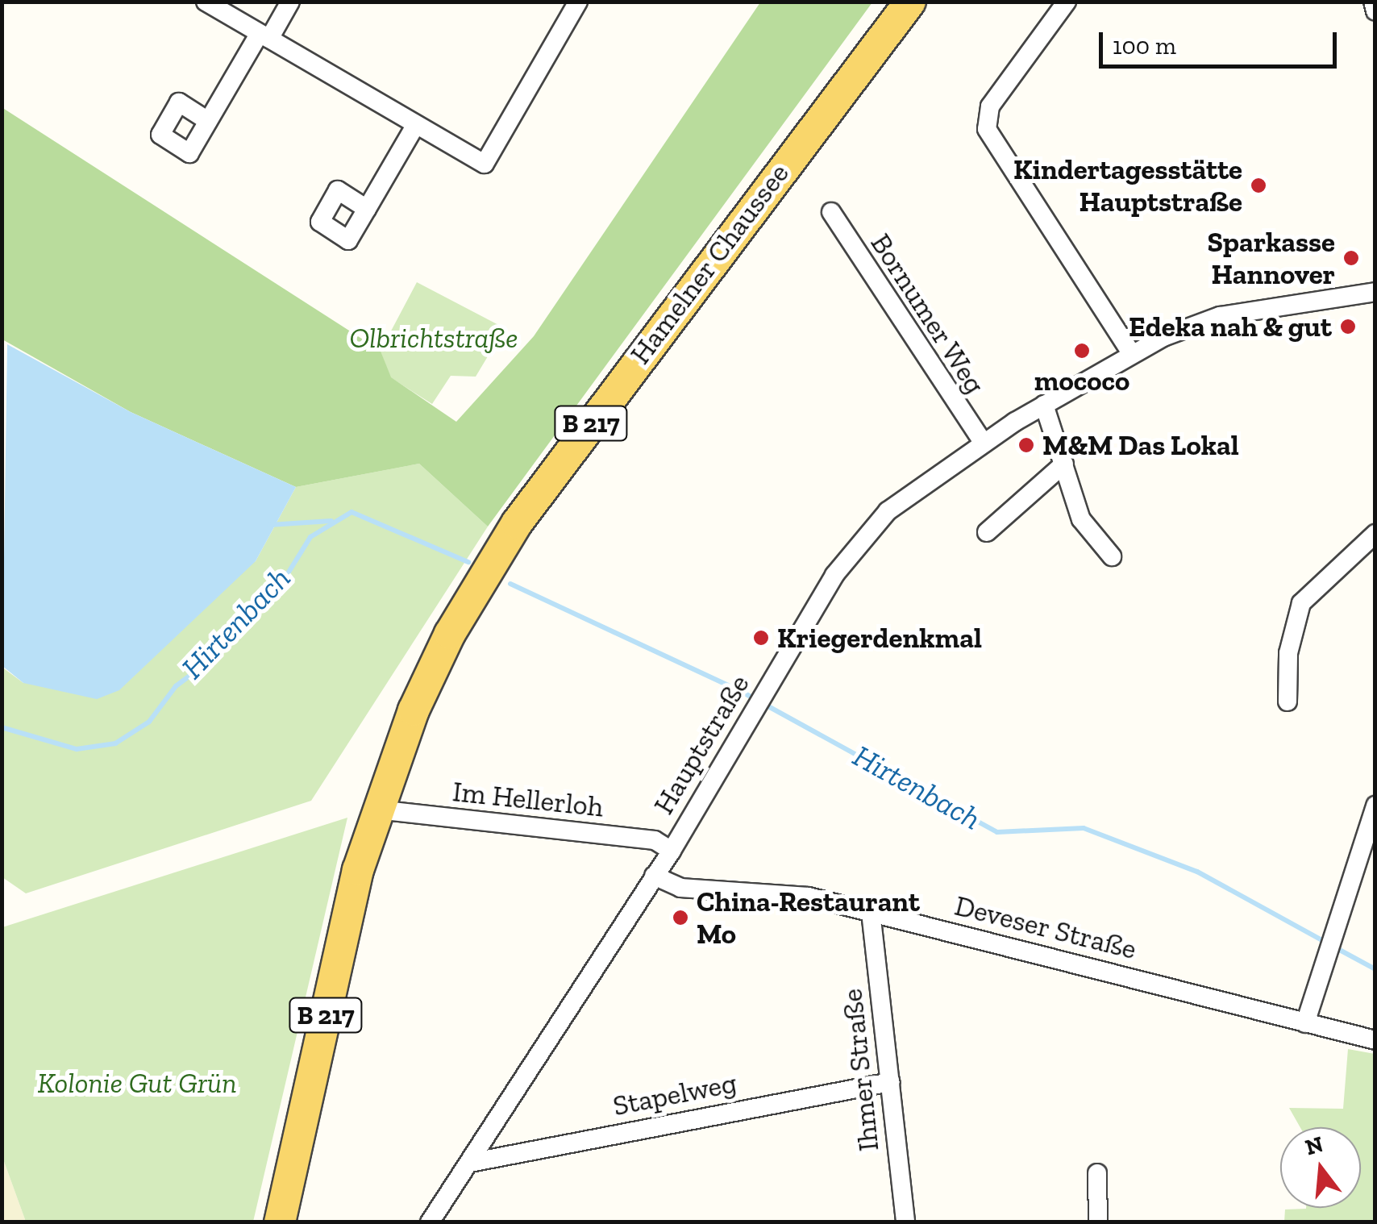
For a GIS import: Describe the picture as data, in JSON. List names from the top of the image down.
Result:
{
  "streets": {
    "main road": ["Hamelner Chaussee", "B 217"],
    "street": [
      "Bornumer Weg",
      "Hauptstraße",
      "Im Hellerloh",
      "Deveser Straße",
      "Ihmer Straße",
      "Stapelweg"
    ]
  },
  "crossings": [
    ["Hamelner Chaussee", "Im Hellerloh"],
    ["Bornumer Weg", "Hauptstraße"],
    ["Hauptstraße", "Im Hellerloh"],
    ["Hauptstraße", "Deveser Straße"],
    ["Hauptstraße", "Stapelweg"],
    ["Deveser Straße", "Ihmer Straße"],
    ["Ihmer Straße", "Stapelweg"]
  ],
  "water": ["Hirtenbach"],
  "parks": ["Olbrichtstraße", "Kolonie Gut Grün"],
  "places": [
    "Kindertagesstätte Hauptstraße",
    "Sparkasse Hannover",
    "Edeka nah & gut",
    "mococo",
    "M&M Das Lokal",
    "Kriegerdenkmal",
    "China-Restaurant Mo"
  ],
  "scale_bar": "100 m",
  "north": "top"
}
